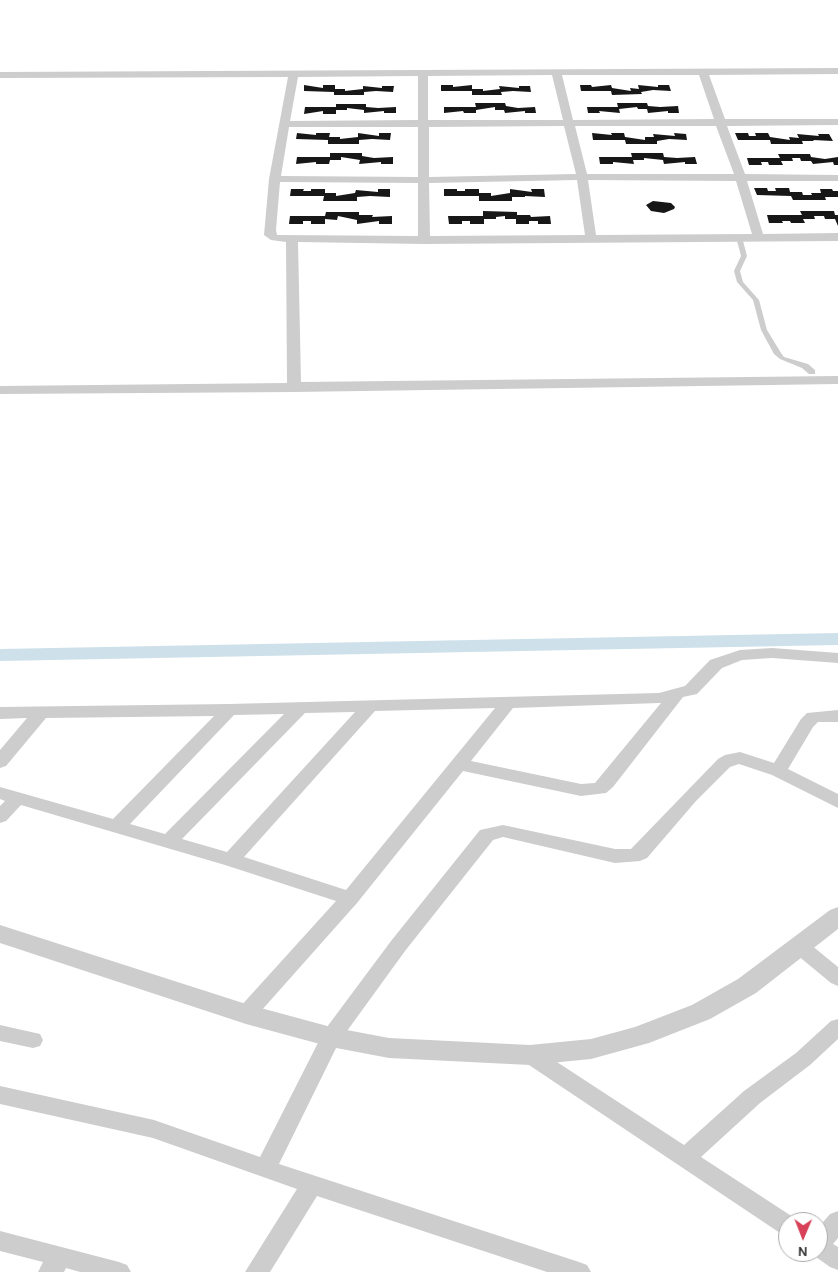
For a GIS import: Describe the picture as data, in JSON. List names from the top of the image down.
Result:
{
  "north": "bottom"
}
